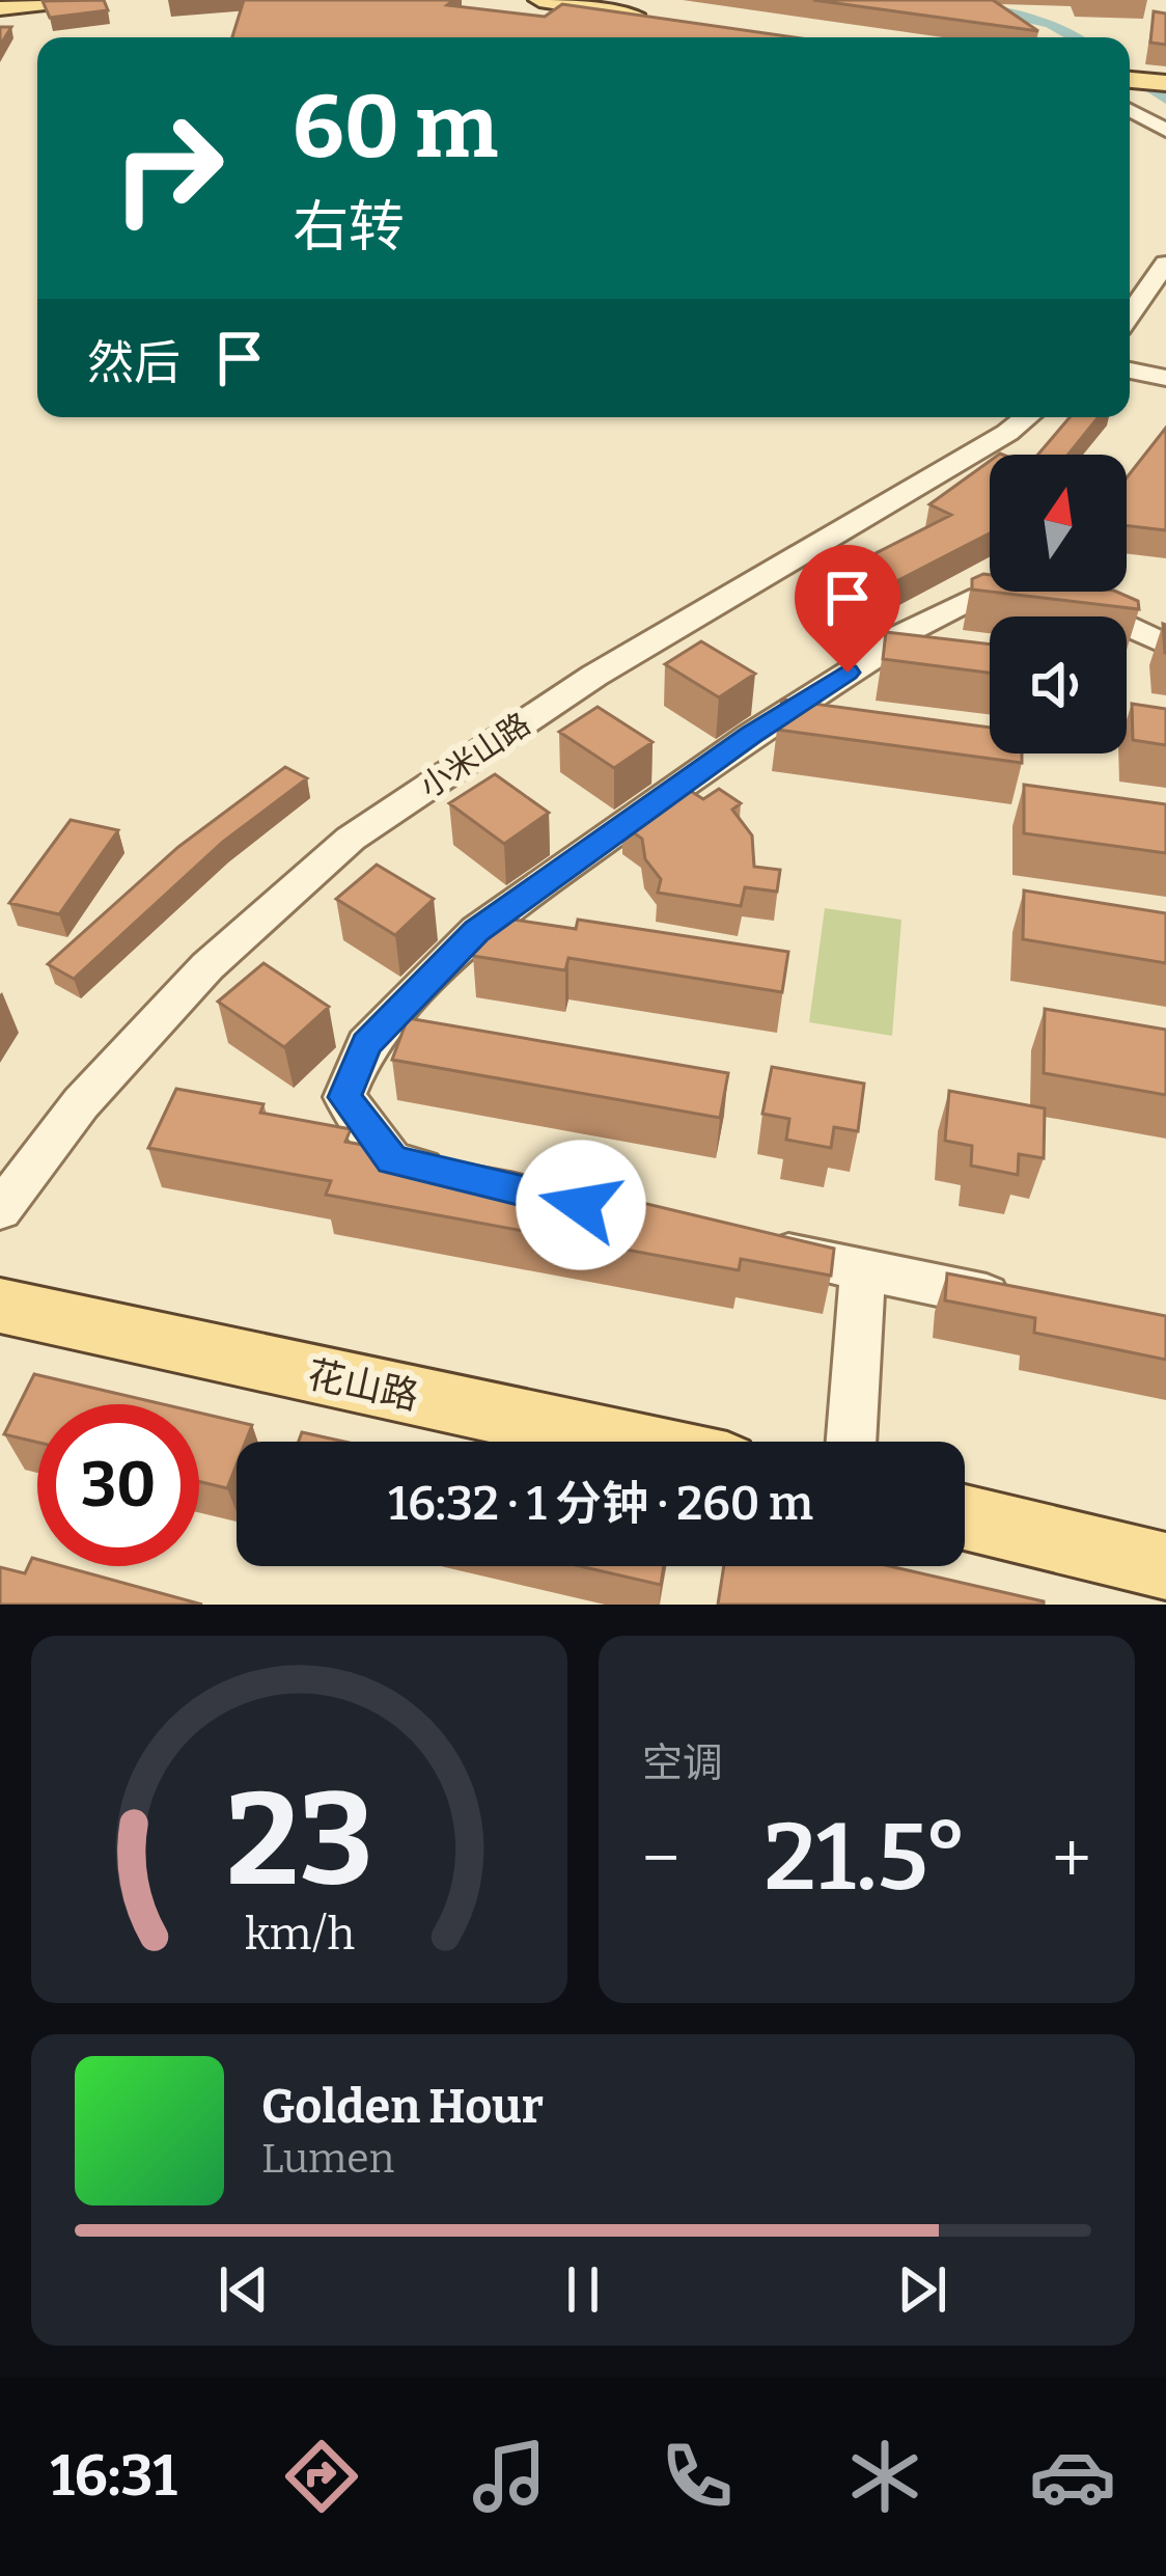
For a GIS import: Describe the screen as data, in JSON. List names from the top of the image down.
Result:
{
  "streets": {
    "main road": ["花山路"],
    "street": ["小米山路"]
  },
  "north": "top",
  "page": {
    "turn": ["60 m", "右转"],
    "then": "然后",
    "limit": "30",
    "trip": "16:32 · 1 分钟 · 260 m",
    "tile": "空调",
    "heat": ["−", "21.5°", "+"],
    "song": ["Golden Hour", "Lumen"],
    "tabs": "16:31",
    "gauge": ["23", "km/h"]
  }
}
